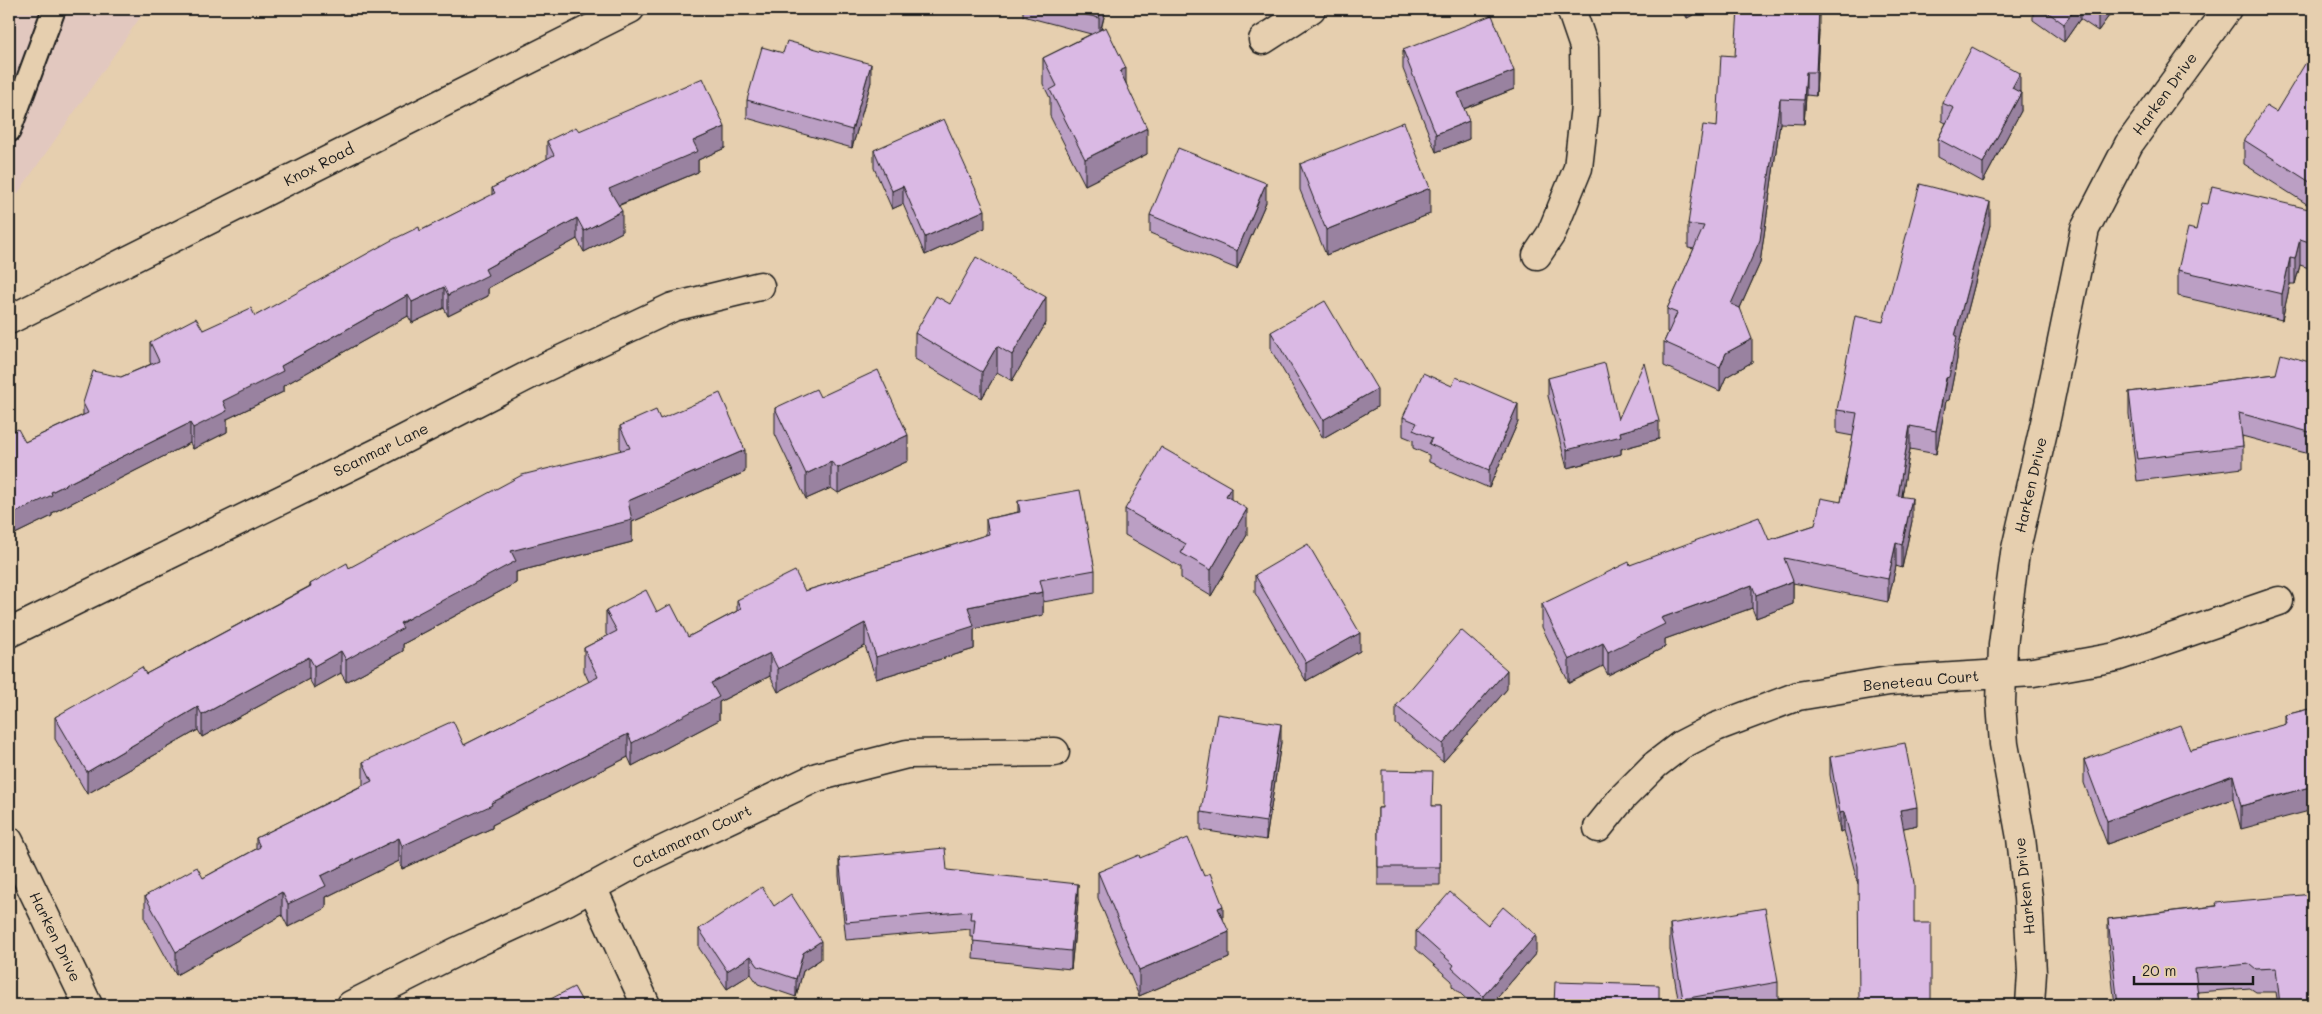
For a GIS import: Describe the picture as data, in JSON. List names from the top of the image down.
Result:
{
  "streets": {
    "street": [
      "Harken Drive",
      "Knox Road",
      "Scanmar Lane",
      "Beneteau Court",
      "Catamaran Court"
    ]
  },
  "crossings": [
    ["Harken Drive", "Beneteau Court"]
  ],
  "scale_bar": "20 m"
}
